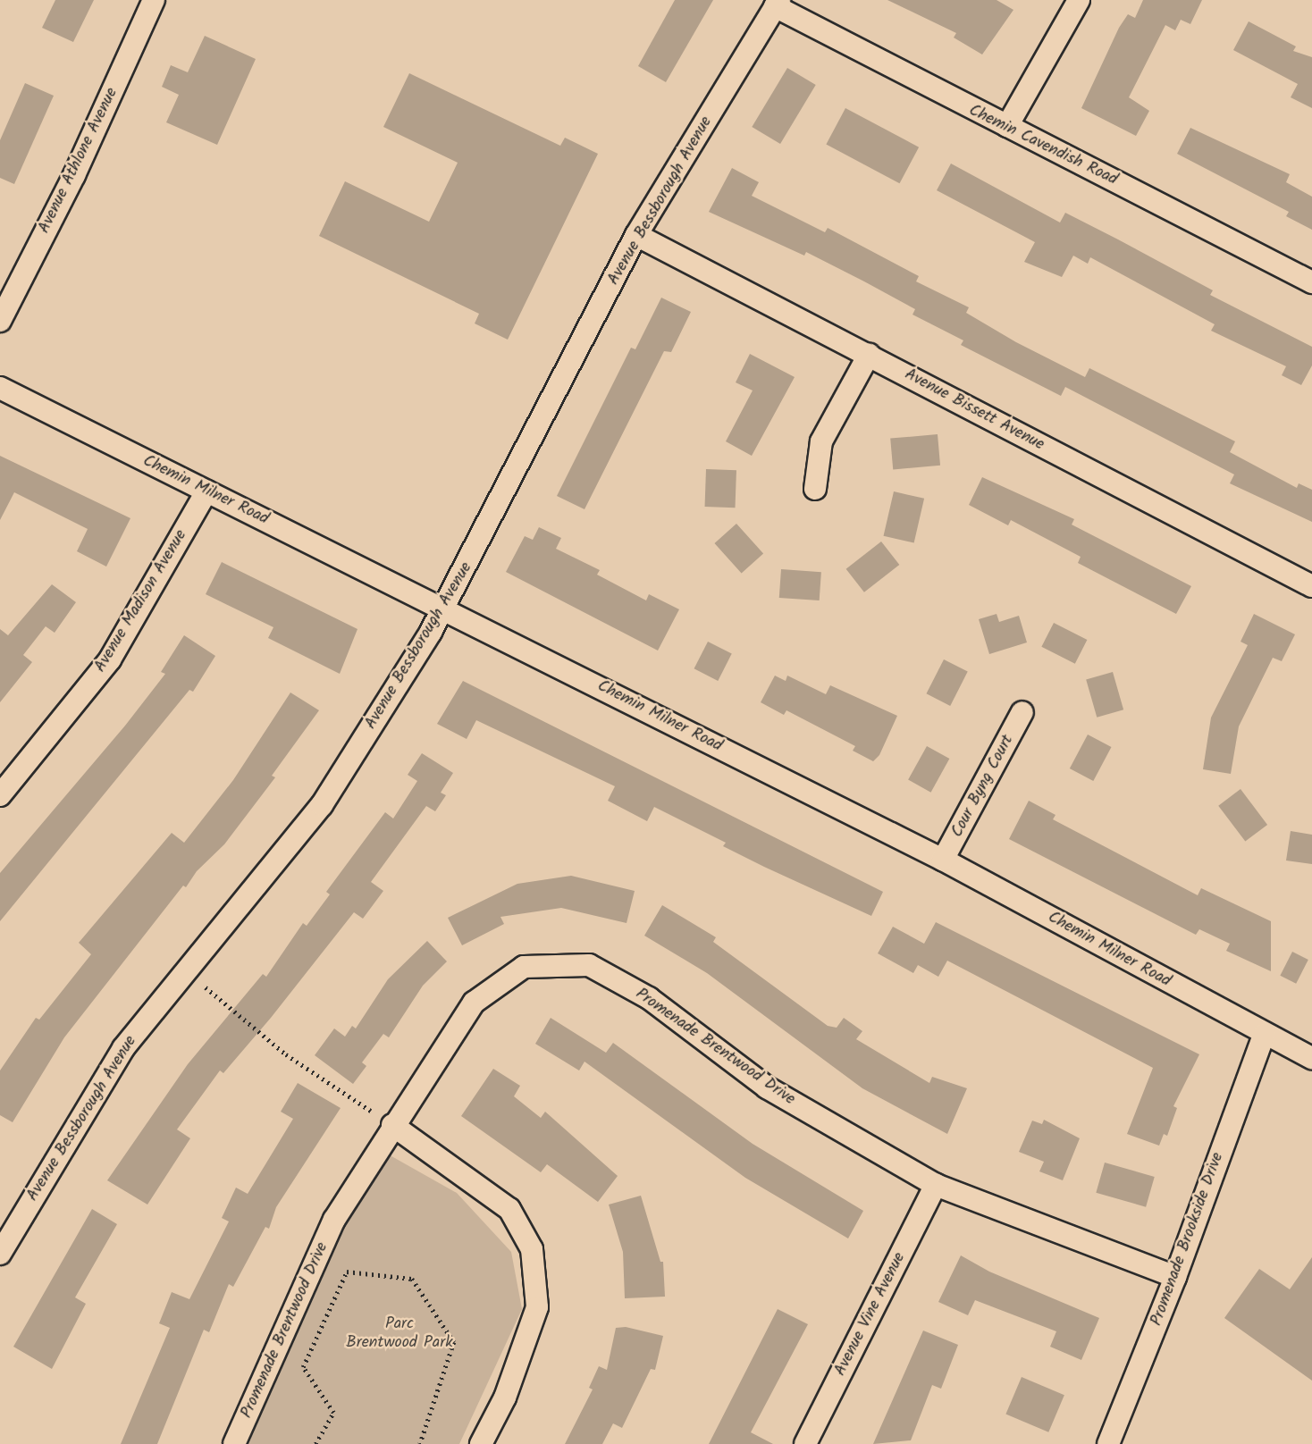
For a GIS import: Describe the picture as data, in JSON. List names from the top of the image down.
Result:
{
  "streets": {
    "street": [
      "Chemin Cavendish Road",
      "Avenue Athlone Avenue",
      "Avenue Bessborough Avenue",
      "Avenue Bissett Avenue",
      "Chemin Milner Road",
      "Avenue Madison Avenue",
      "Cour Byng Court",
      "Promenade Brentwood Drive",
      "Promenade Brookside Drive",
      "Avenue Vine Avenue"
    ]
  },
  "crossings": [
    ["Chemin Cavendish Road", "Avenue Bessborough Avenue"],
    ["Avenue Bessborough Avenue", "Avenue Bissett Avenue"],
    ["Avenue Bessborough Avenue", "Chemin Milner Road"],
    ["Chemin Milner Road", "Avenue Madison Avenue"],
    ["Chemin Milner Road", "Cour Byng Court"],
    ["Chemin Milner Road", "Promenade Brookside Drive"],
    ["Promenade Brentwood Drive", "Promenade Brookside Drive"],
    ["Promenade Brentwood Drive", "Avenue Vine Avenue"]
  ],
  "parks": ["Parc Brentwood Park"]
}
